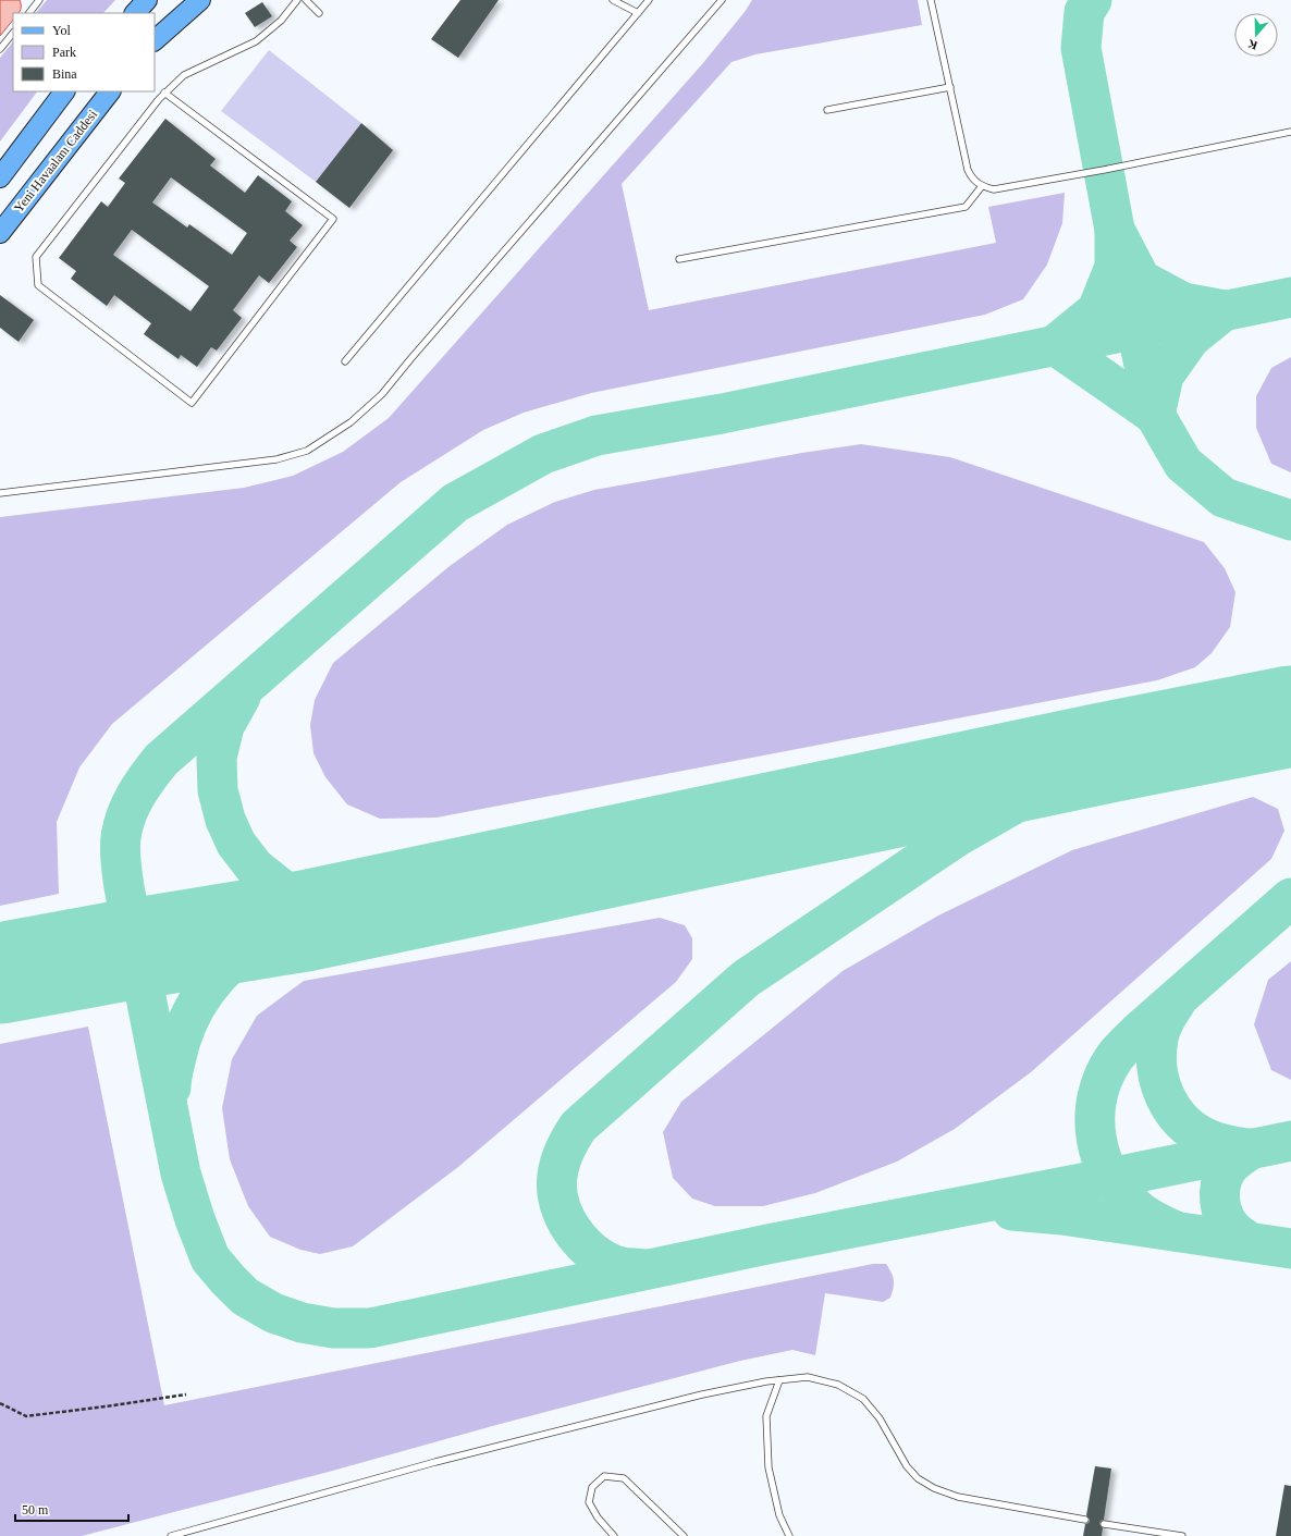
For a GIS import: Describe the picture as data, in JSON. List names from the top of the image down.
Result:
{
  "streets": {
    "main road": ["Yeni Havaalanı Caddesi"]
  },
  "legend": ["Yol", "Park", "Bina"],
  "scale_bar": "50 m",
  "north": "bottom"
}
